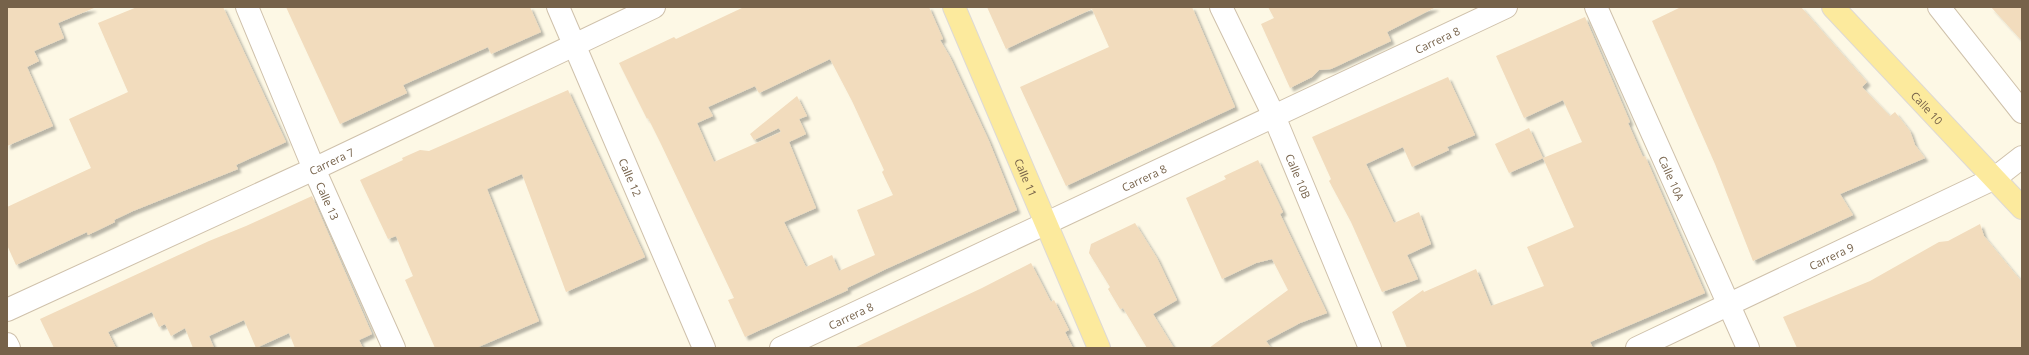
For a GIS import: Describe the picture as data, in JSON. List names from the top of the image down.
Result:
{
  "streets": {
    "main road": ["Calle 10", "Calle 11"],
    "street": [
      "Carrera 8",
      "Carrera 7",
      "Calle 10B",
      "Calle 12",
      "Calle 10A",
      "Calle 13",
      "Carrera 9"
    ]
  },
  "crossings": [
    ["Carrera 8", "Calle 10B"],
    ["Carrera 8", "Calle 11"],
    ["Calle 10", "Carrera 9"],
    ["Carrera 7", "Calle 12"],
    ["Carrera 7", "Calle 13"],
    ["Calle 10A", "Carrera 9"]
  ]
}
